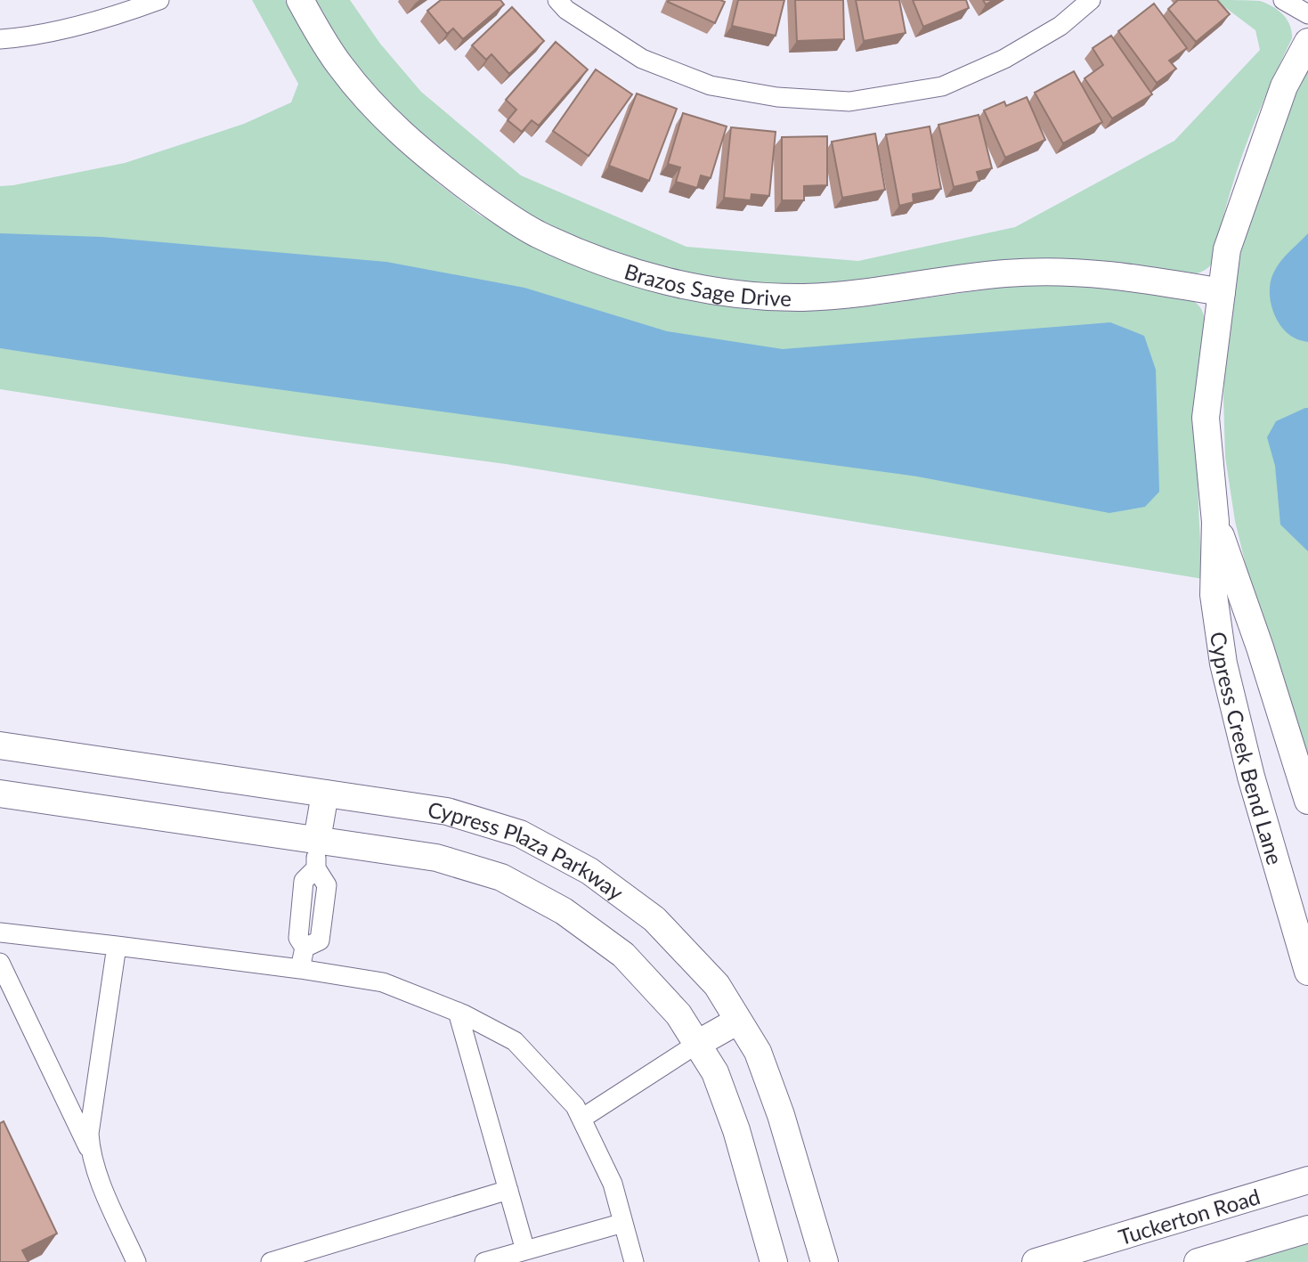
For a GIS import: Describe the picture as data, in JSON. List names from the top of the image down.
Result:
{
  "streets": {
    "street": [
      "Brazos Sage Drive",
      "Cypress Creek Bend Lane",
      "Cypress Plaza Parkway",
      "Tuckerton Road"
    ]
  },
  "crossings": [
    ["Brazos Sage Drive", "Cypress Creek Bend Lane"]
  ]
}
